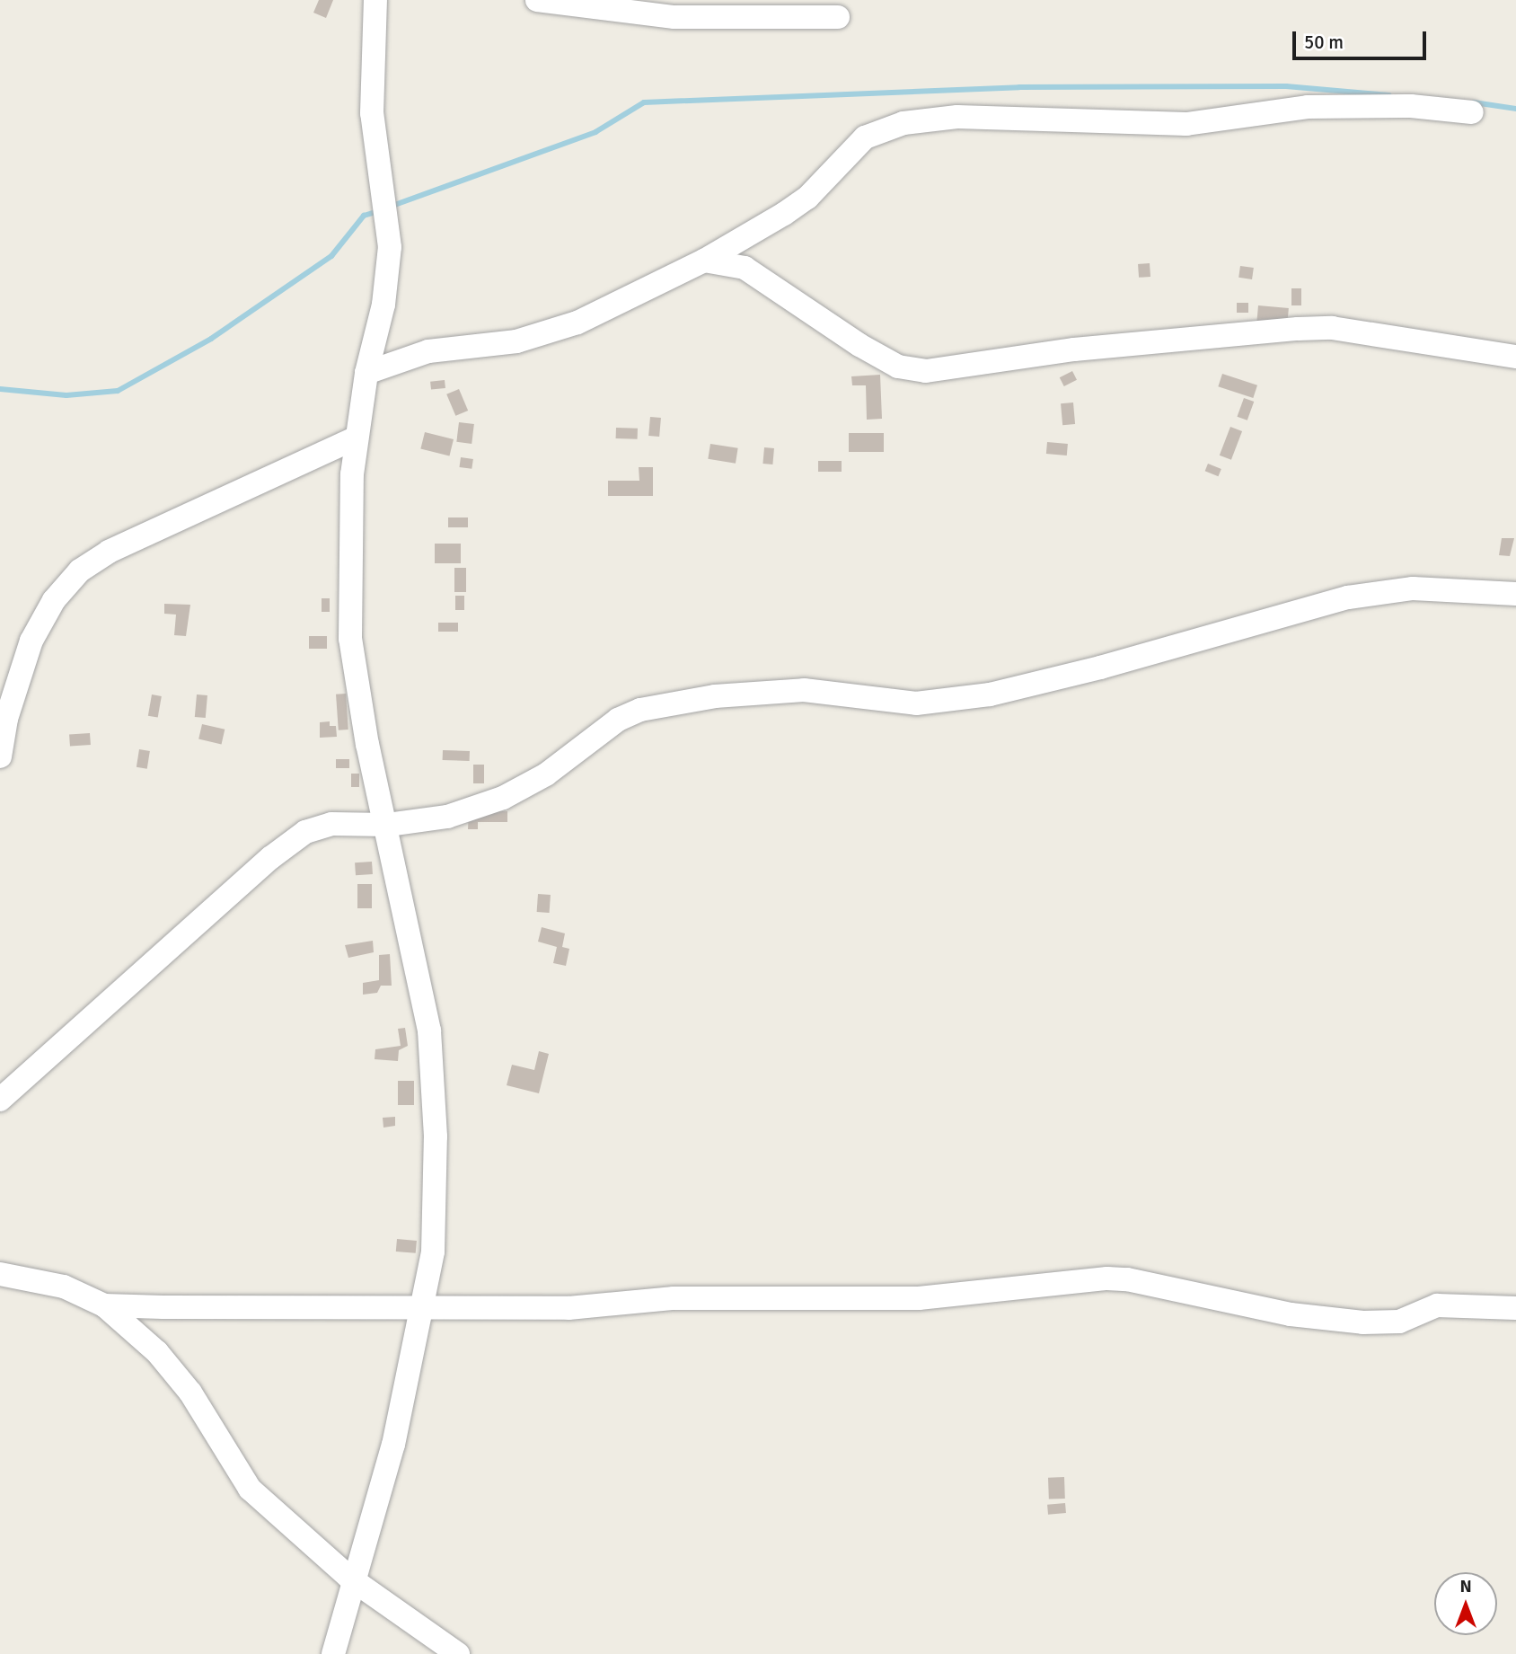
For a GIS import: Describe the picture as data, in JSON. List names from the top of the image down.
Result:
{
  "scale_bar": "50 m",
  "north": "top"
}
